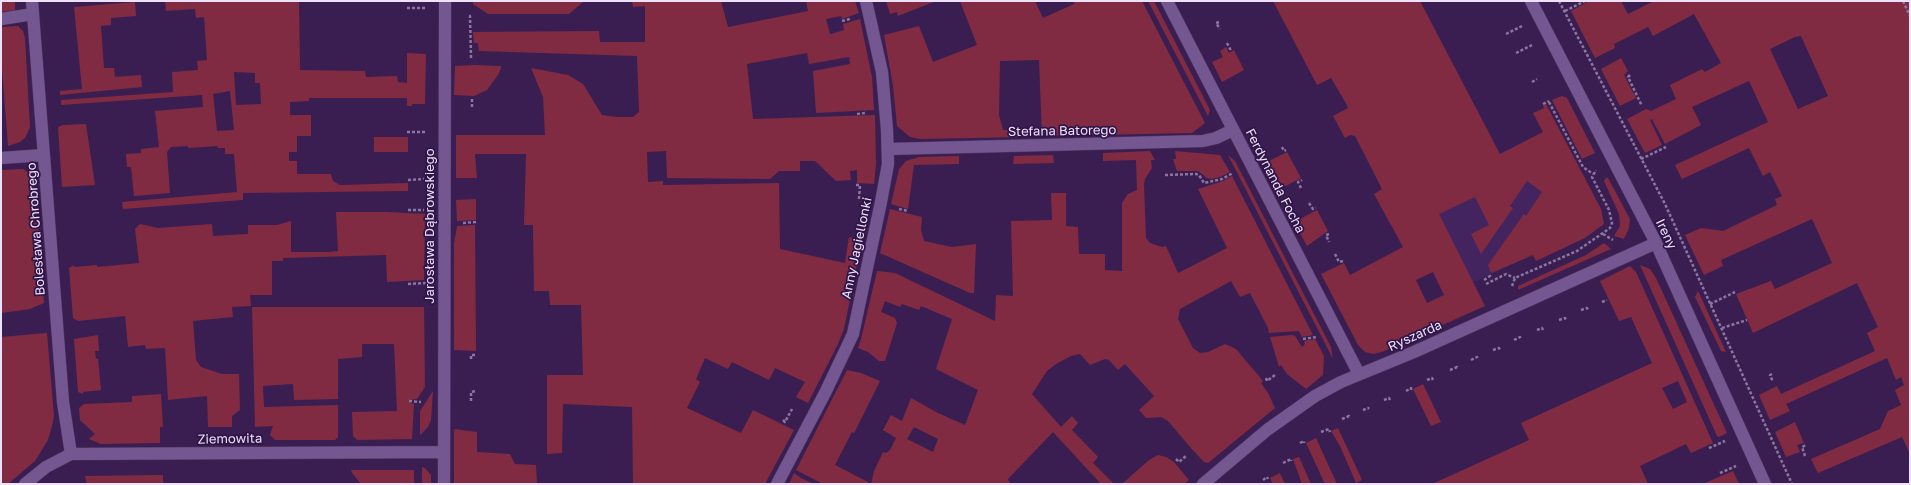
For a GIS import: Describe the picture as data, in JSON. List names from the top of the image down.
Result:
{
  "streets": {
    "street": [
      "Stefana Batorego",
      "Ferdynanda Focha",
      "Jarosława Dąbrowskiego",
      "Bolesława Chrobrego",
      "Ireny",
      "Anny Jagiellonki",
      "Ryszarda",
      "Ziemowita"
    ]
  },
  "crossings": [
    ["Stefana Batorego", "Ferdynanda Focha"],
    ["Stefana Batorego", "Anny Jagiellonki"],
    ["Ferdynanda Focha", "Ryszarda"],
    ["Jarosława Dąbrowskiego", "Ziemowita"],
    ["Bolesława Chrobrego", "Ziemowita"],
    ["Ireny", "Ryszarda"]
  ]
}
